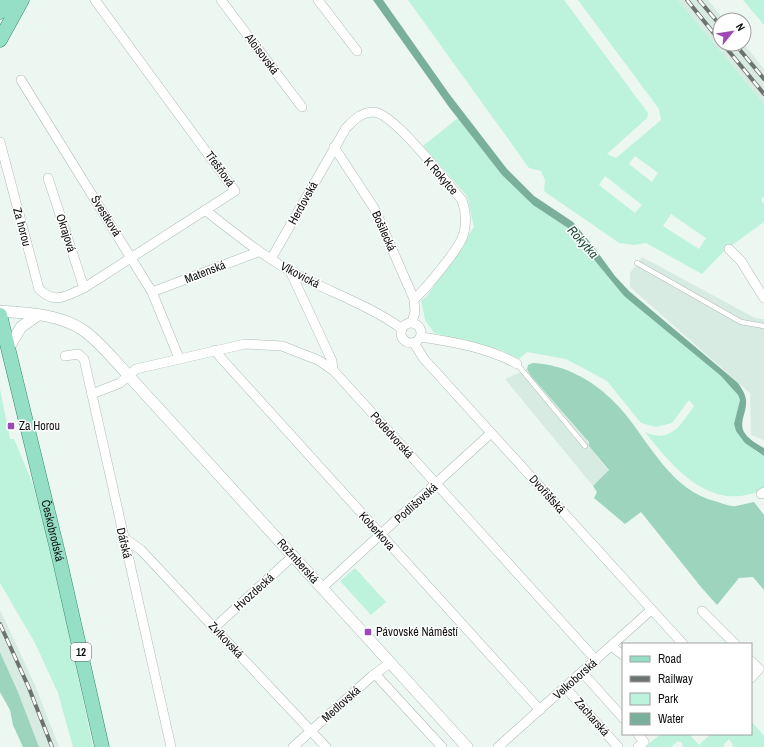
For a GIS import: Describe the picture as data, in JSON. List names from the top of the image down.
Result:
{
  "streets": {
    "main road": ["Českobrodská", "12"],
    "street": [
      "Aloisovská",
      "Třešňová",
      "K Rokytce",
      "Herdovská",
      "Švestková",
      "Za horou",
      "Bošilecká",
      "Okrajová",
      "Matenská",
      "Vlkovická",
      "Podedvorská",
      "Dvořišťská",
      "Podlišovská",
      "Koberkova",
      "Dářská",
      "Rožmberská",
      "Hvozdecká",
      "Zvíkovská",
      "Velkoborská",
      "Medlovská",
      "Zacharská"
    ]
  },
  "crossings": [
    ["Třešňová", "Švestková"],
    ["Třešňová", "Za horou"],
    ["Třešňová", "Okrajová"],
    ["Třešňová", "Vlkovická"],
    ["K Rokytce", "Herdovská"],
    ["K Rokytce", "Bošilecká"],
    ["Herdovská", "Bošilecká"],
    ["Herdovská", "Vlkovická"],
    ["Švestková", "Matenská"],
    ["Švestková", "Podedvorská"],
    ["Bošilecká", "Vlkovická"],
    ["Bošilecká", "Dvořišťská"],
    ["Matenská", "Vlkovická"],
    ["Vlkovická", "Dvořišťská"],
    ["Podedvorská", "Podlišovská"],
    ["Podedvorská", "Koberkova"],
    ["Podedvorská", "Rožmberská"],
    ["Podedvorská", "Velkoborská"],
    ["Dvořišťská", "Podlišovská"],
    ["Dvořišťská", "Velkoborská"],
    ["Podlišovská", "Koberkova"],
    ["Podlišovská", "Rožmberská"],
    ["Koberkova", "Velkoborská"],
    ["Dářská", "Zvíkovská"],
    ["Rožmberská", "Hvozdecká"],
    ["Rožmberská", "Medlovská"],
    ["Hvozdecká", "Zvíkovská"],
    ["Zvíkovská", "Medlovská"],
    ["Velkoborská", "Zacharská"]
  ],
  "water": ["Rokytka"],
  "places": {
    "transit": ["Za Horou", "Pávovské Náměstí"]
  },
  "legend": [
    "Road",
    "Railway",
    "Park",
    "Water"
  ],
  "north": "top right"
}
